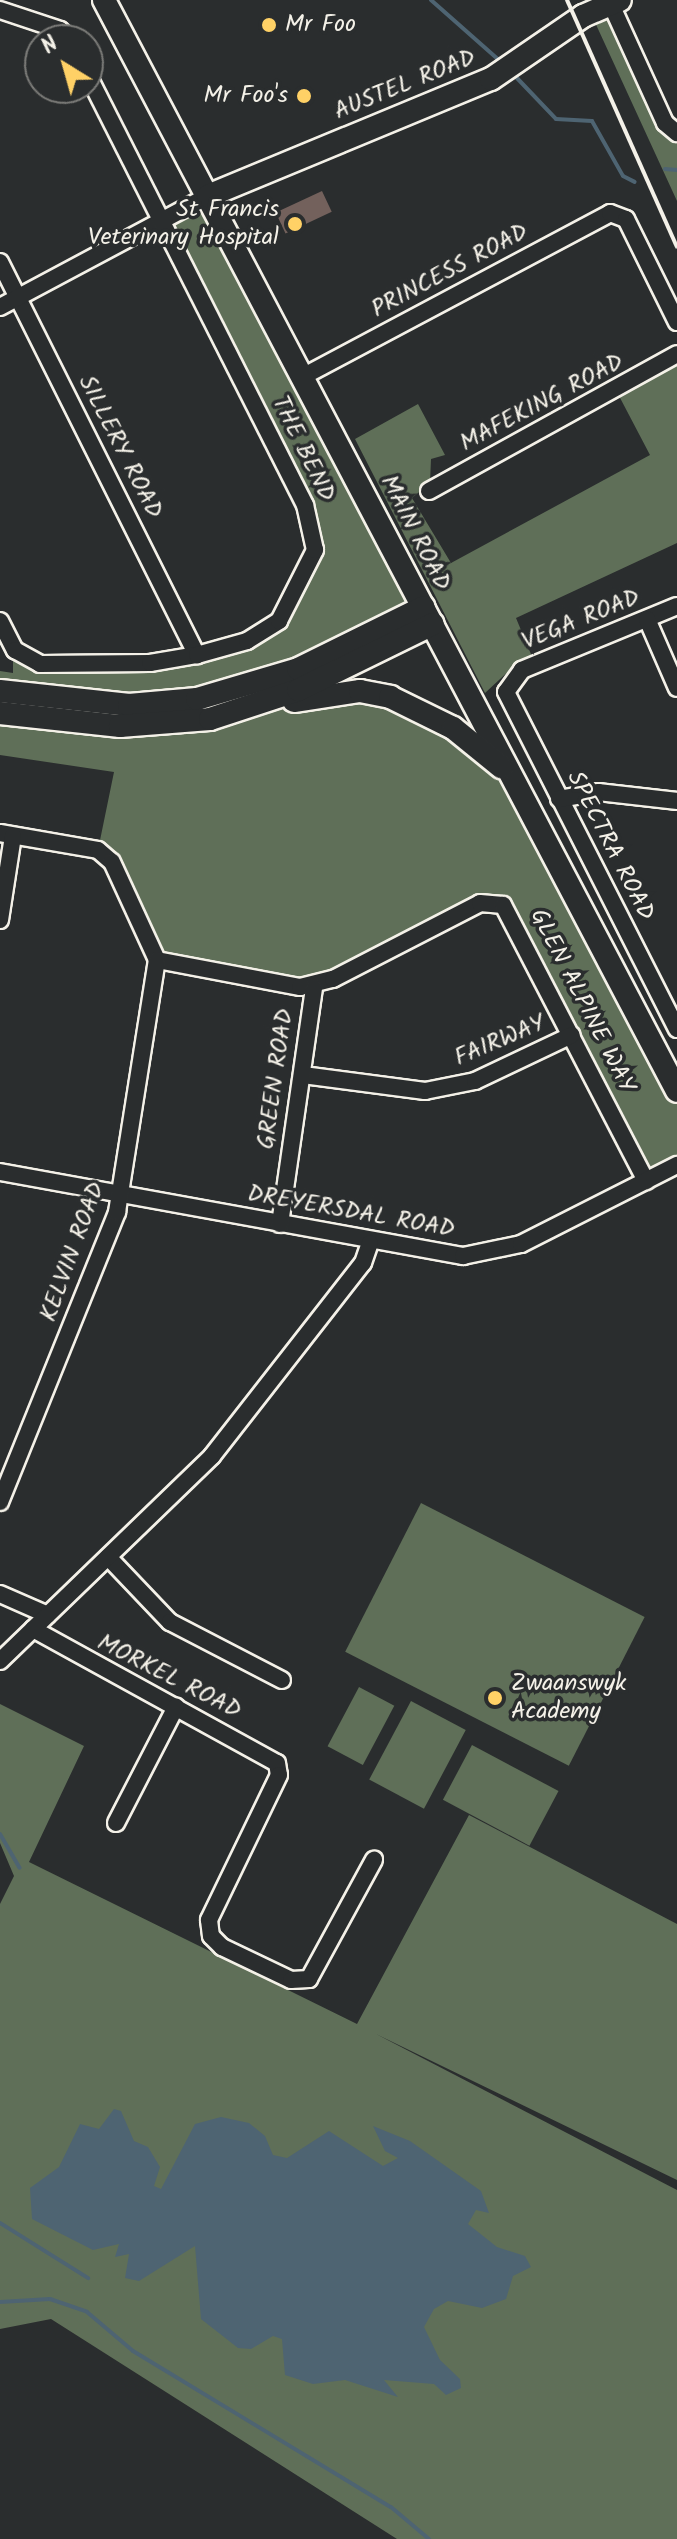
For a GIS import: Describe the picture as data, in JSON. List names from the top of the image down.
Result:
{
  "streets": {
    "main road": ["AUSTEL ROAD", "MAIN ROAD"],
    "street": [
      "PRINCESS ROAD",
      "MAFEKING ROAD",
      "SILLERY ROAD",
      "THE BEND",
      "VEGA ROAD",
      "SPECTRA ROAD",
      "GLEN ALPINE WAY",
      "FAIRWAY",
      "GREEN ROAD",
      "DREYERSDAL ROAD",
      "KELVIN ROAD",
      "MORKEL ROAD"
    ]
  },
  "crossings": [
    ["AUSTEL ROAD", "MAIN ROAD"],
    ["PRINCESS ROAD", "MAIN ROAD"],
    ["SILLERY ROAD", "THE BEND"],
    ["VEGA ROAD", "SPECTRA ROAD"],
    ["GLEN ALPINE WAY", "FAIRWAY"],
    ["GLEN ALPINE WAY", "GREEN ROAD"],
    ["GLEN ALPINE WAY", "DREYERSDAL ROAD"],
    ["FAIRWAY", "GREEN ROAD"],
    ["GREEN ROAD", "DREYERSDAL ROAD"],
    ["DREYERSDAL ROAD", "KELVIN ROAD"]
  ],
  "places": [
    "Mr Foo",
    "Mr Foo's",
    "St Francis Veterinary Hospital",
    "Zwaanswyk Academy"
  ],
  "north": "top left"
}
